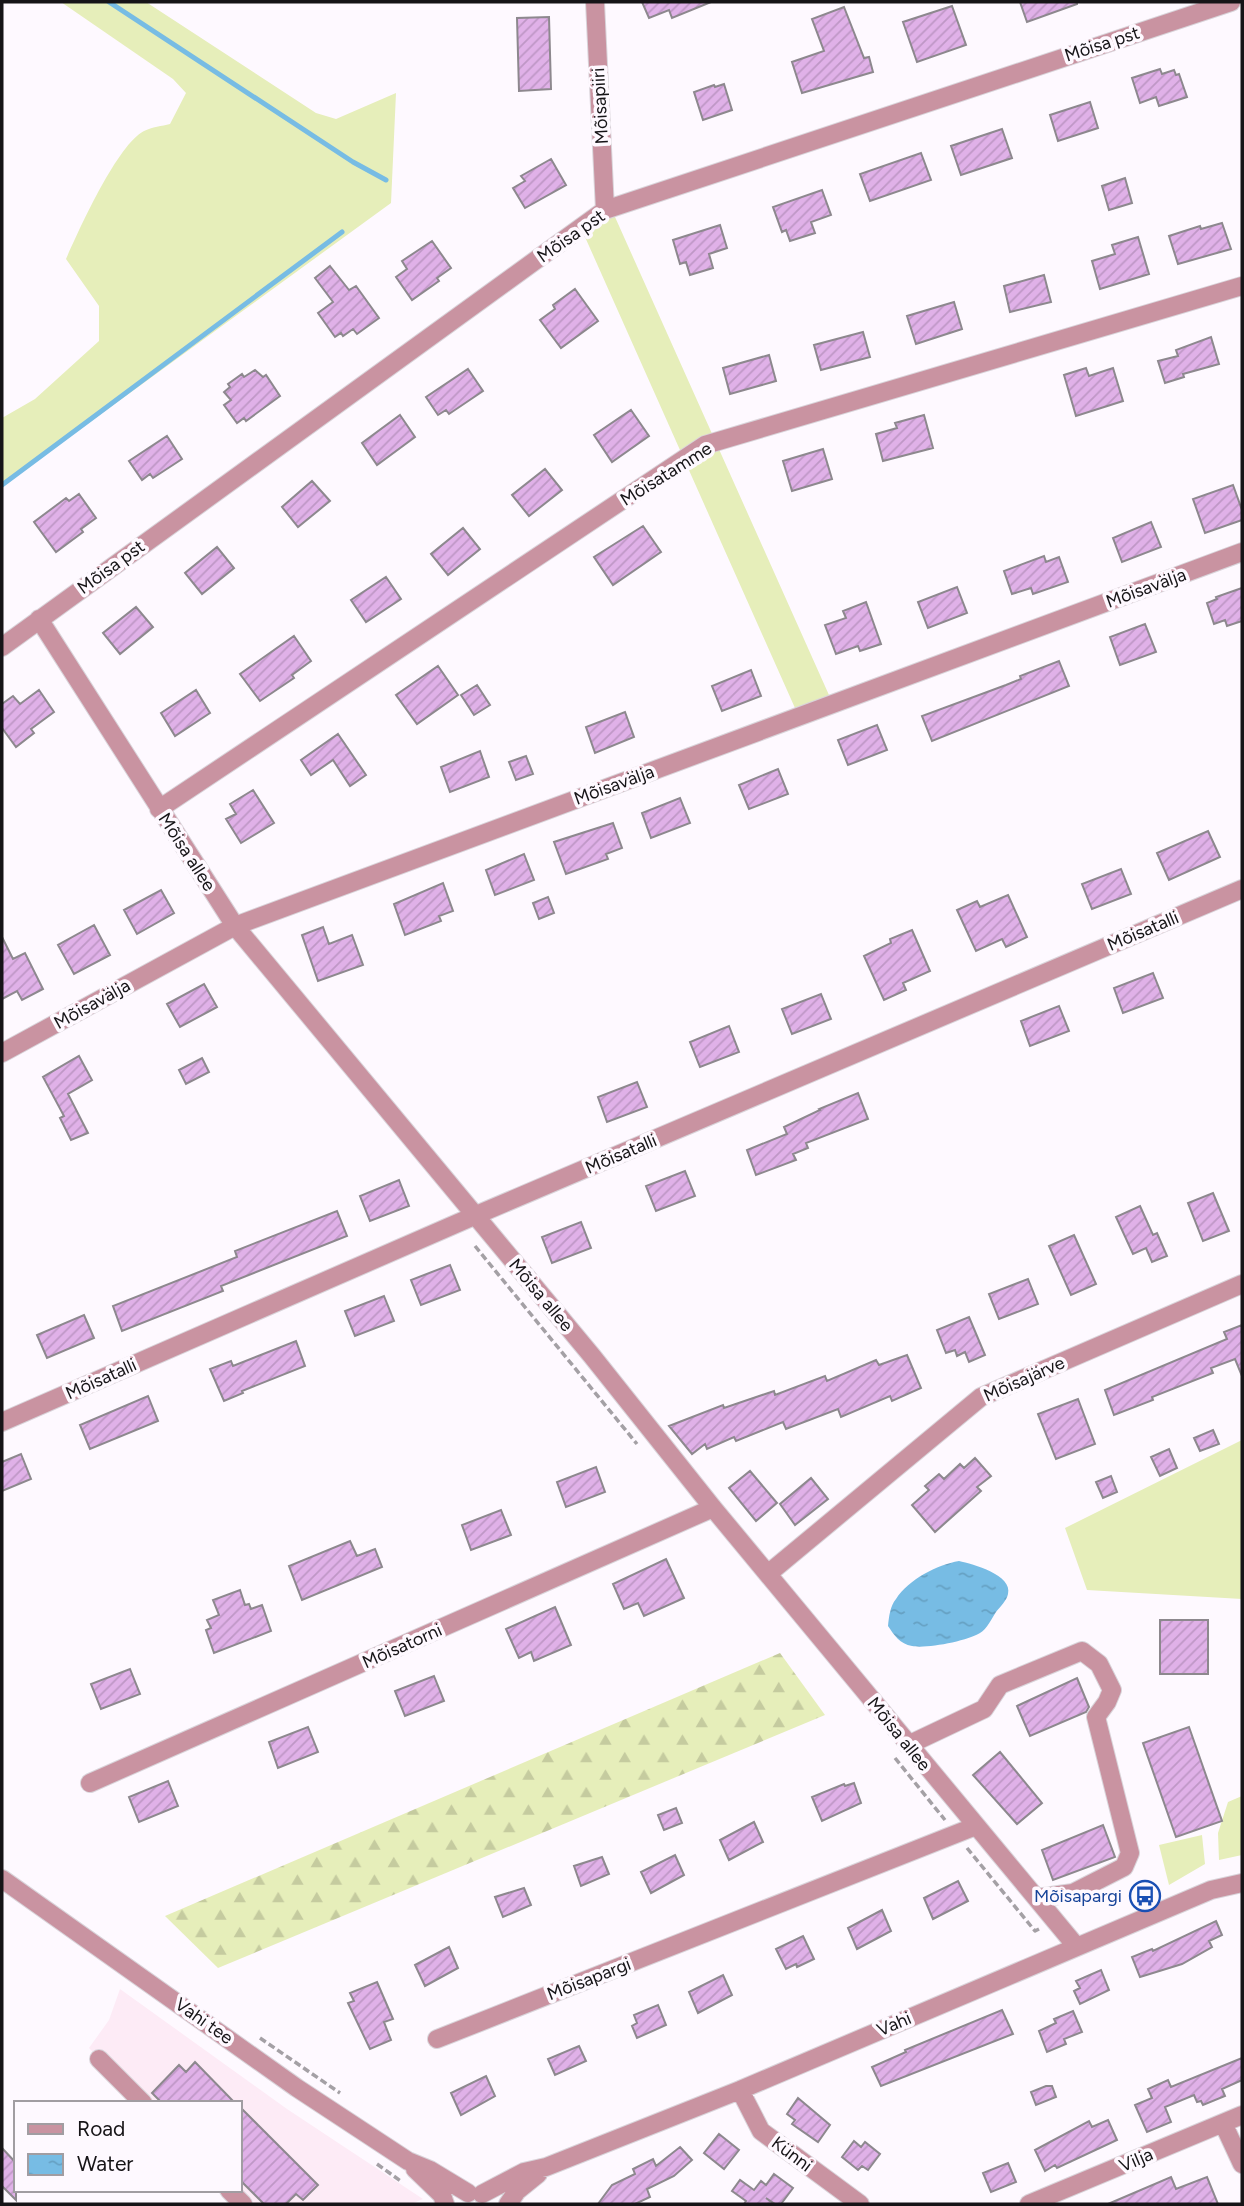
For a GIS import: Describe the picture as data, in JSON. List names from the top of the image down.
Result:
{
  "streets": {
    "street": [
      "Mõisa pst",
      "Mõisapiiri",
      "Mõisatamme",
      "Mõisavälja",
      "Mõisa allee",
      "Mõisatalli",
      "Mõisajärve",
      "Mõisatorni",
      "Mõisapargi",
      "Vahi tee",
      "Vahi",
      "Künni",
      "Vilja"
    ]
  },
  "crossings": [
    ["Mõisa pst", "Mõisapiiri"],
    ["Mõisa pst", "Mõisa allee"],
    ["Mõisatamme", "Mõisa allee"],
    ["Mõisavälja", "Mõisa allee"],
    ["Mõisa allee", "Mõisatalli"],
    ["Mõisa allee", "Mõisajärve"],
    ["Mõisa allee", "Mõisatorni"],
    ["Mõisa allee", "Mõisapargi"],
    ["Mõisa allee", "Vahi"],
    ["Vahi tee", "Vahi"],
    ["Vahi", "Künni"]
  ],
  "places": {
    "bus stop": ["Mõisapargi"]
  },
  "legend": ["Road", "Water"]
}
